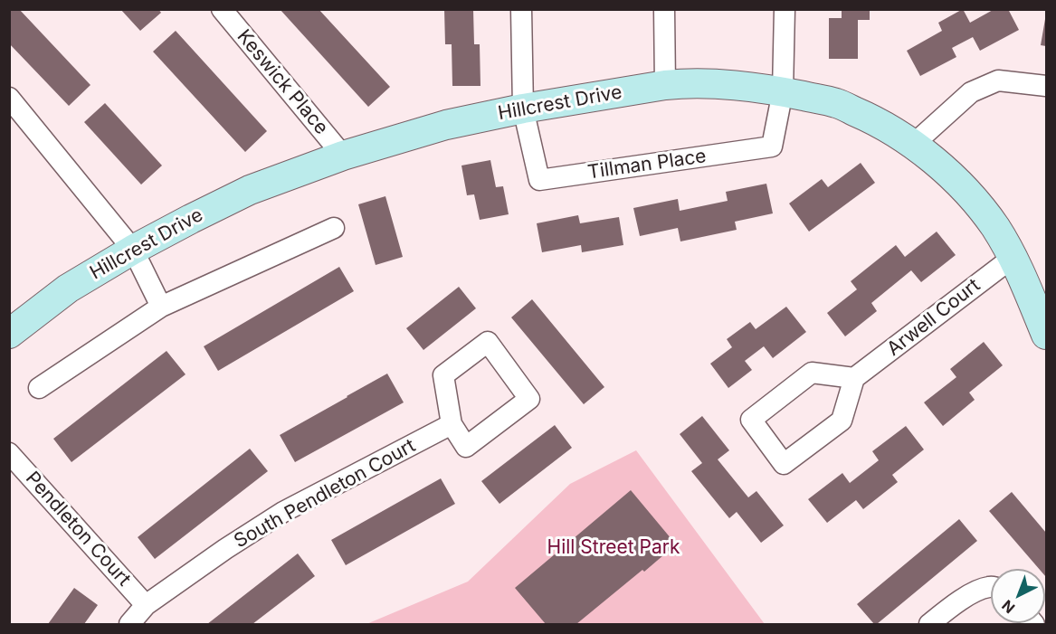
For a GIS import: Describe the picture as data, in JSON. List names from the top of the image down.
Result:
{
  "streets": {
    "street": [
      "Keswick Place",
      "Hillcrest Drive",
      "Tillman Place",
      "Arwell Court",
      "South Pendleton Court",
      "Pendleton Court"
    ]
  },
  "crossings": [
    ["Keswick Place", "Hillcrest Drive"],
    ["Hillcrest Drive", "Tillman Place"],
    ["Hillcrest Drive", "Arwell Court"],
    ["South Pendleton Court", "Pendleton Court"]
  ],
  "parks": ["Hill Street Park"],
  "north": "bottom left"
}
